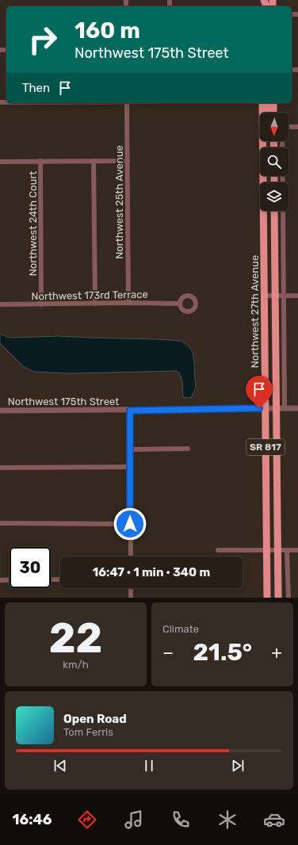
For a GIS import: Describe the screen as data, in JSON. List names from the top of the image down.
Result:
{
  "streets": {
    "main road": ["Northwest 27th Avenue", "SR 817"],
    "street": [
      "Northwest 25th Avenue",
      "Northwest 24th Court",
      "Northwest 173rd Terrace",
      "Northwest 175th Street"
    ]
  },
  "crossings": [
    ["Northwest 25th Avenue", "Northwest 173rd Terrace"],
    ["Northwest 24th Court", "Northwest 173rd Terrace"],
    ["Northwest 27th Avenue", "Northwest 175th Street"]
  ],
  "north": "bottom",
  "page": {
    "turn": ["160 m", "Northwest 175th Street"],
    "then": "Then",
    "limit": "30",
    "trip": "16:47 · 1 min · 340 m",
    "tile": [
      ["22", "km/h"],
      "Climate"
    ],
    "heat": ["−", "21.5°", "+"],
    "song": ["Open Road", "Tom Ferris"],
    "tabs": "16:46"
  }
}
